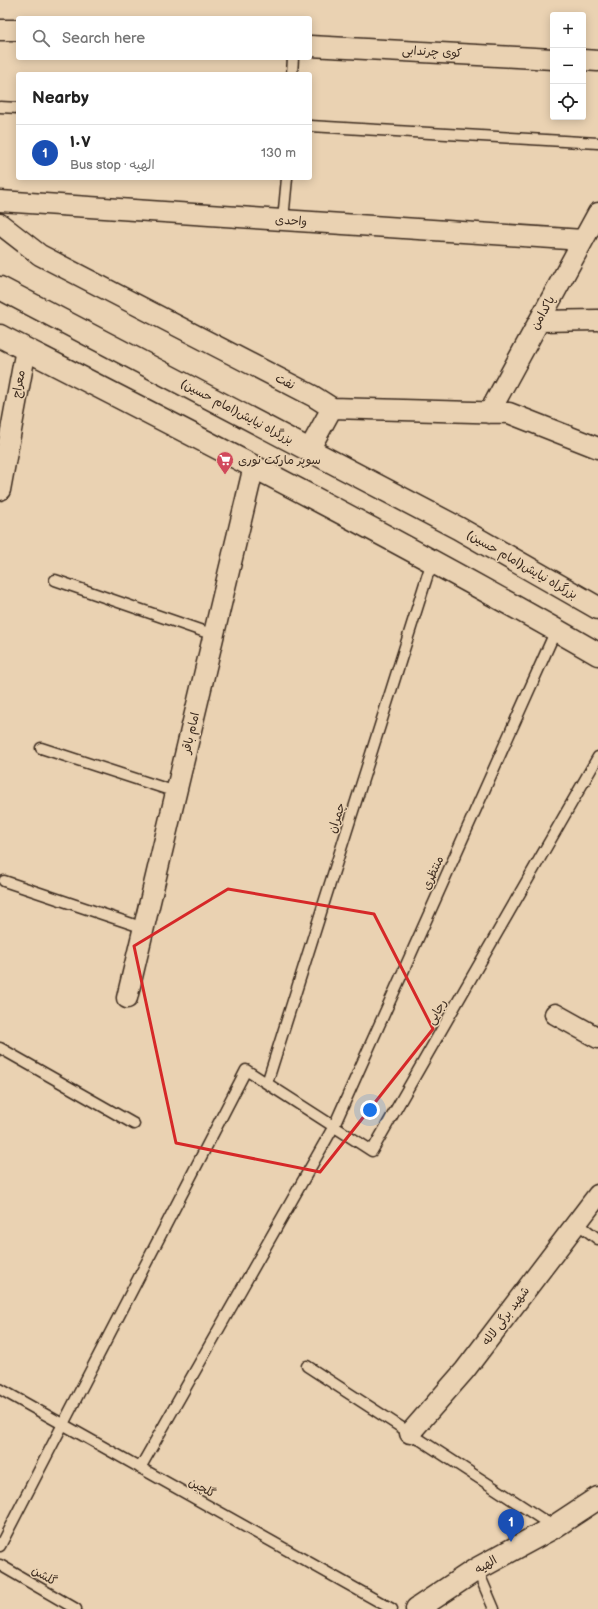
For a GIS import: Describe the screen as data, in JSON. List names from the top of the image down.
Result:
{
  "streets": {
    "main road": ["بزرگراه نیایش(امام حسین)", "الهیه"],
    "street": [
      "کوی چرندابی",
      "واحدی",
      "پاکدامن",
      "نفت",
      "معراج",
      "امام باقر",
      "شهید برگی لاله"
    ],
    "lane": [
      "چمران",
      "منتظری",
      "رجایی",
      "گلچین",
      "گلشن"
    ]
  },
  "crossings": [
    ["واحدی", "پاکدامن"],
    ["چمران", "رجایی"],
    ["منتظری", "رجایی"],
    ["منتظری", "گلچین"],
    ["رجایی", "گلچین"]
  ],
  "places": {
    "supermarket": ["سوپر مارکت نوری"]
  },
  "page": {
    "map_buttons": ["+", "−"],
    "search": "Search here",
    "heading": "Nearby",
    "list": [
      {
        "mark": "1",
        "name": "۱۰۷",
        "note": "Bus stop · الهیه",
        "value": "130 m"
      }
    ],
    "pins": "1"
  }
}
